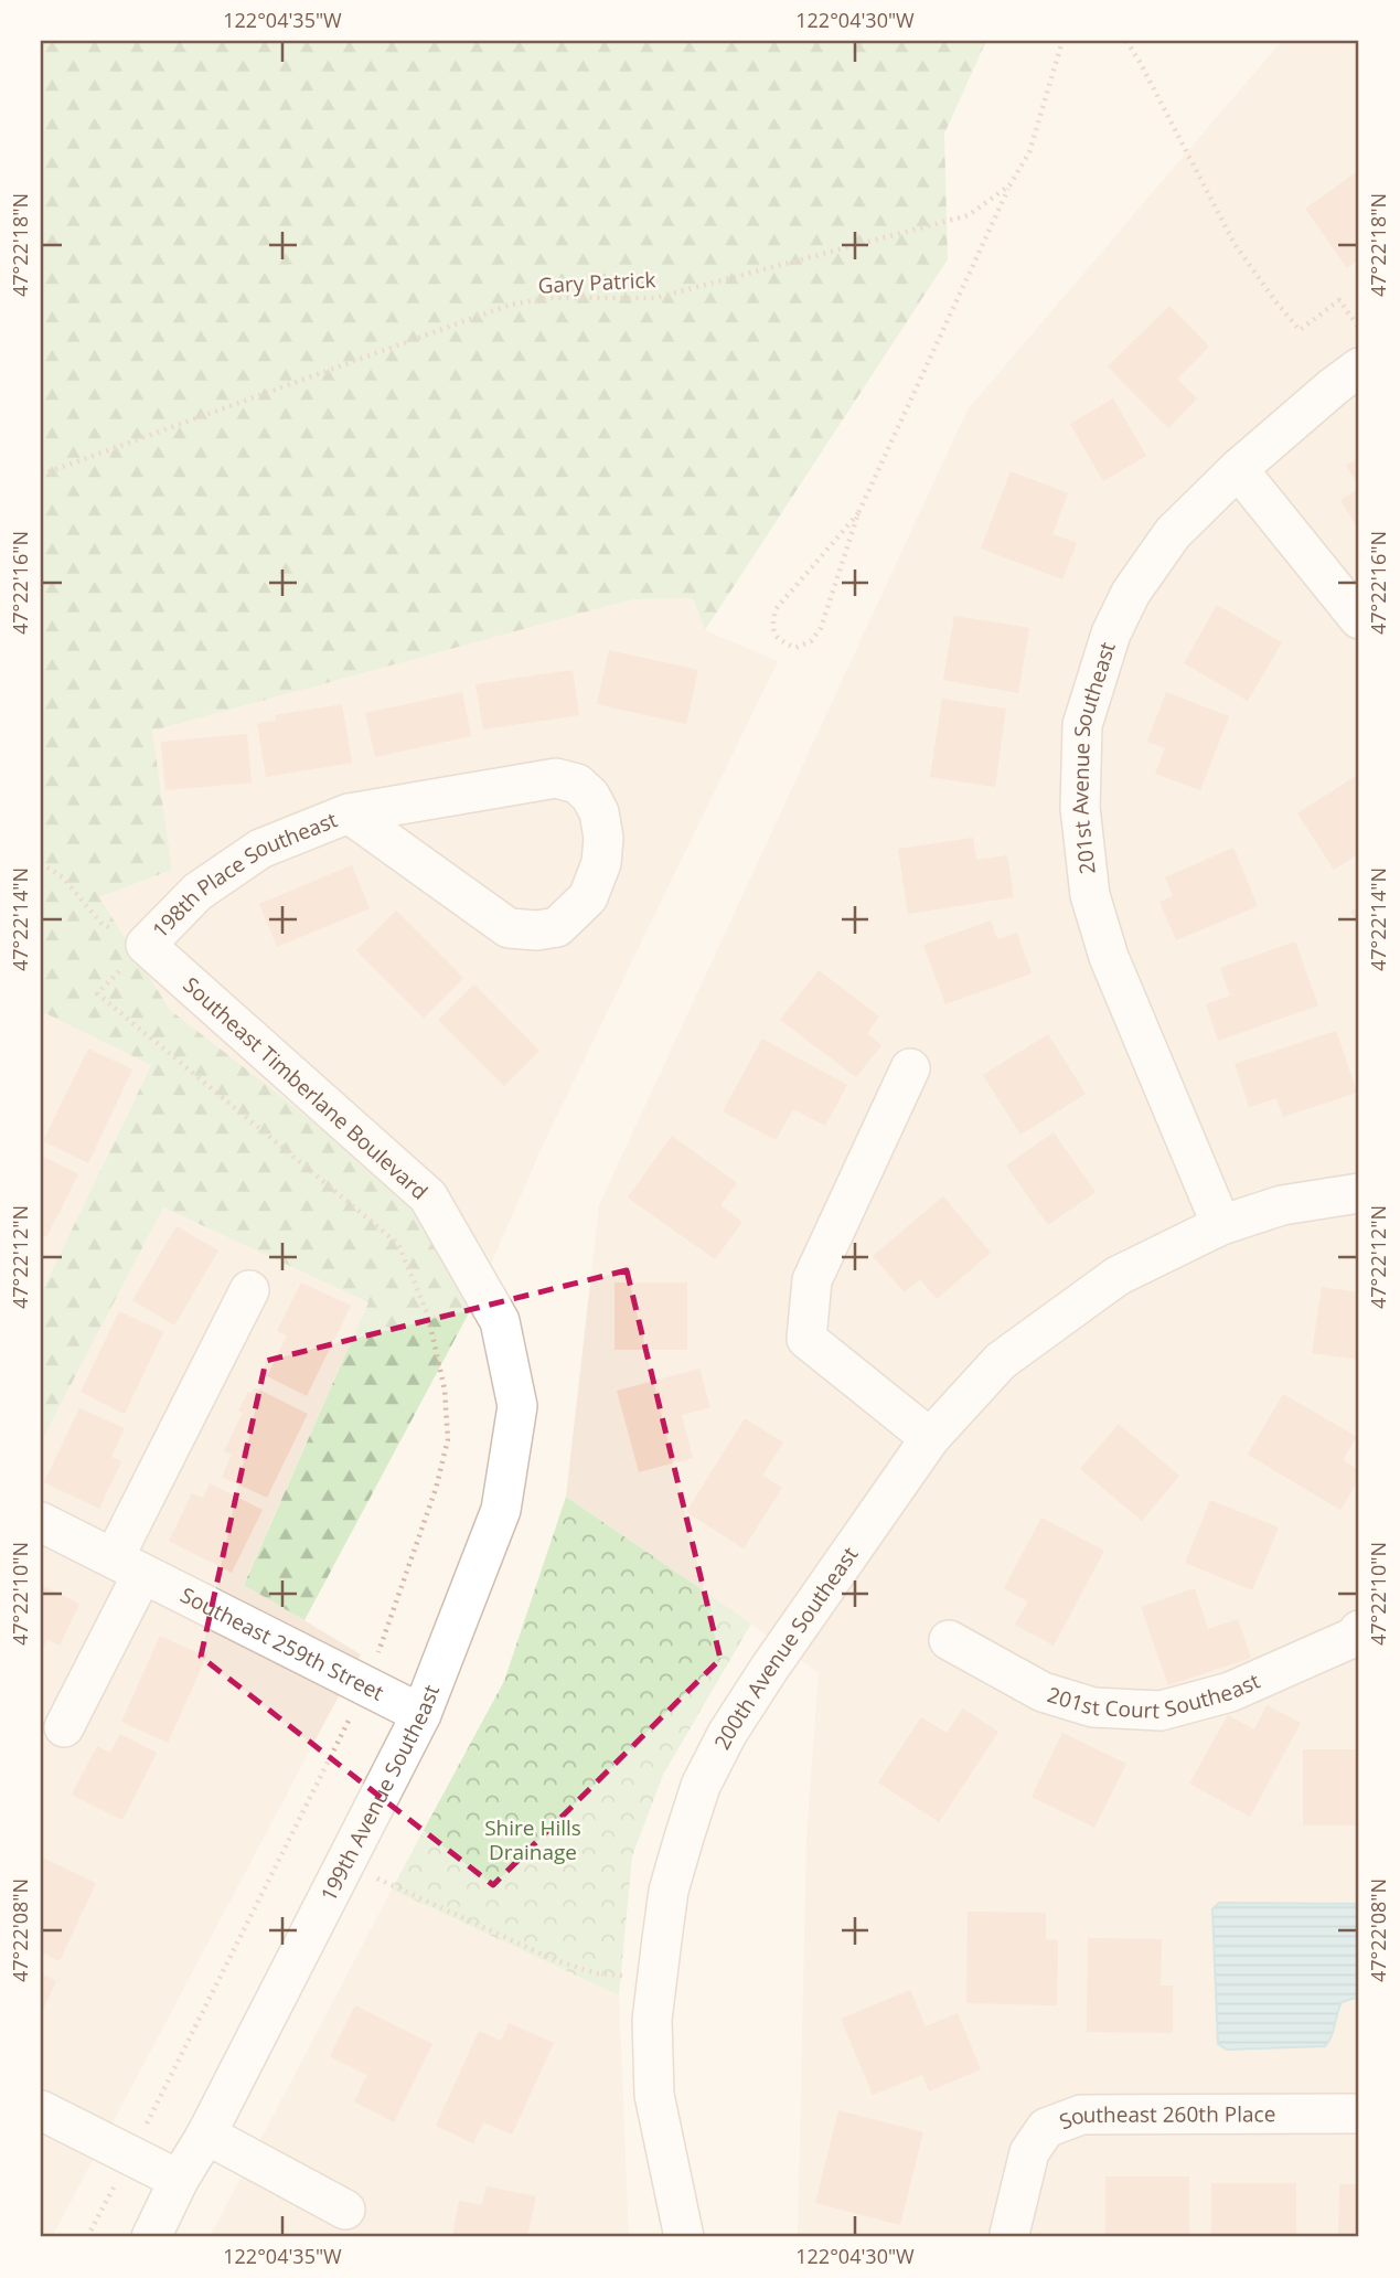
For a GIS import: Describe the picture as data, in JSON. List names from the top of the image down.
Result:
{
  "streets": {
    "street": [
      "201st Avenue Southeast",
      "198th Place Southeast",
      "Southeast Timberlane Boulevard",
      "Southeast 259th Street",
      "200th Avenue Southeast",
      "201st Court Southeast",
      "199th Avenue Southeast",
      "Southeast 260th Place"
    ],
    "path": ["Gary Patrick"]
  },
  "crossings": [
    ["201st Avenue Southeast", "200th Avenue Southeast"],
    ["198th Place Southeast", "Southeast Timberlane Boulevard"],
    ["Southeast Timberlane Boulevard", "199th Avenue Southeast"],
    ["Southeast 259th Street", "199th Avenue Southeast"]
  ],
  "parks": ["Shire Hills Drainage"],
  "coordinates": [
    "122°04'35\"W",
    "122°04'30\"W",
    "47°22'18\"N",
    "47°22'16\"N",
    "47°22'14\"N",
    "47°22'12\"N",
    "47°22'10\"N",
    "47°22'08\"N"
  ]
}
